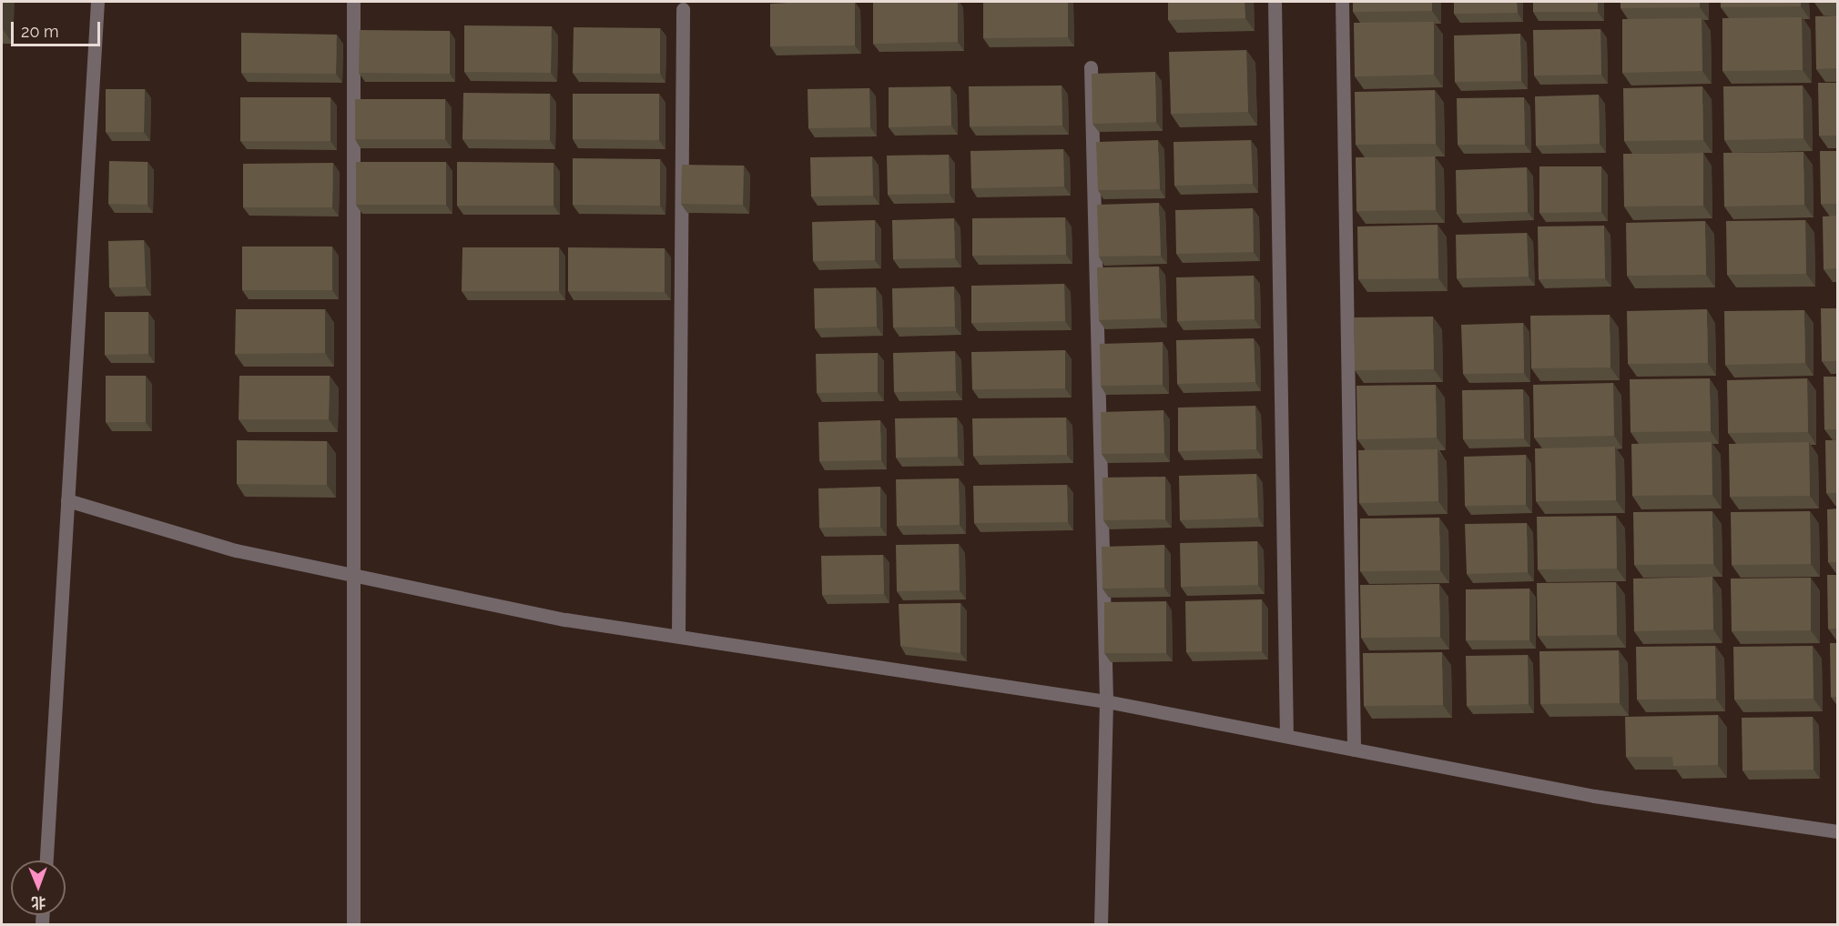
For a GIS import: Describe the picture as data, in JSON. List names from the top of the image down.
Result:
{
  "scale_bar": "20 m",
  "north": "bottom"
}
